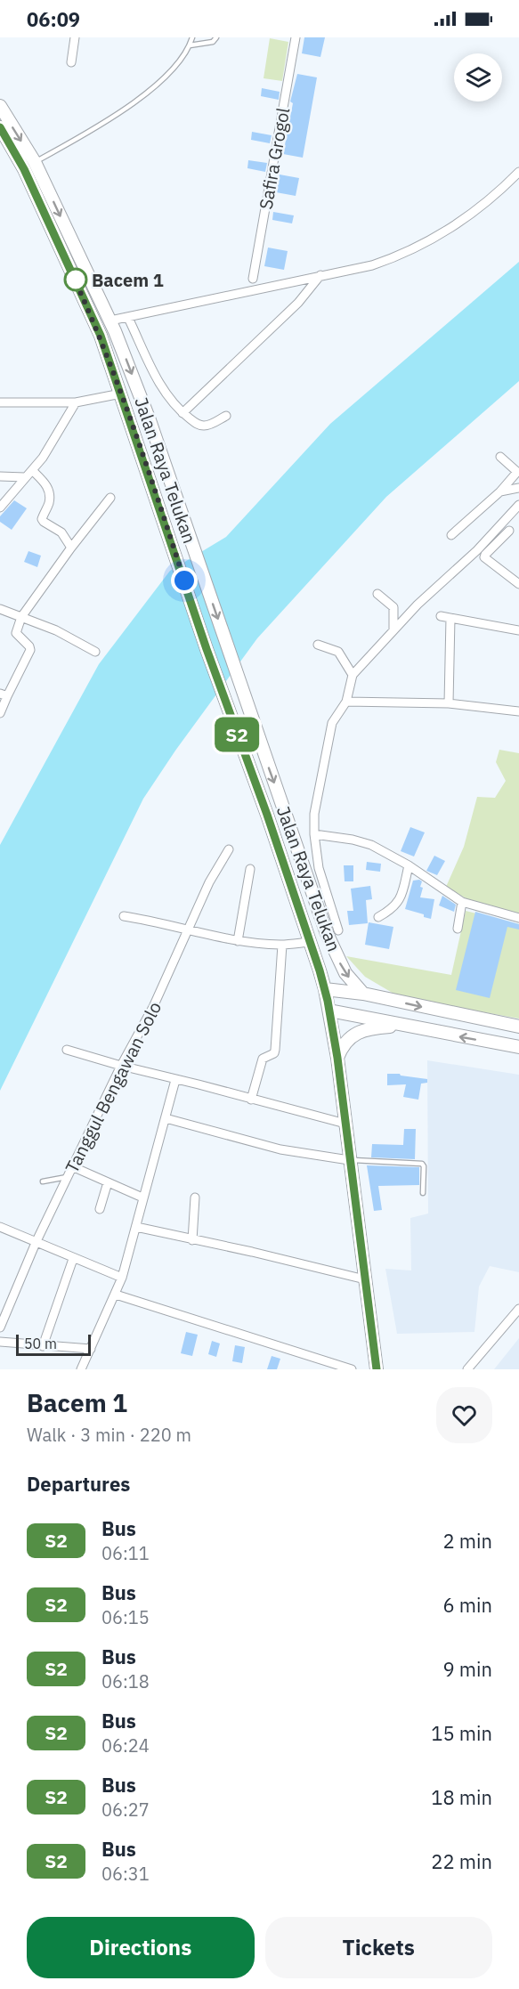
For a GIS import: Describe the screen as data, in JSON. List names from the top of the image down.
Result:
{
  "streets": {
    "main road": ["Jalan Raya Telukan"],
    "street": ["Safira Grogol", "Tanggul Bengawan Solo"]
  },
  "places": ["Bacem 1"],
  "lines": ["bus line S2"],
  "scale_bar": "50 m",
  "page": {
    "status": "06:09",
    "on_map": "S2",
    "scale": "50 m",
    "heading": [
      ["Bacem 1", "Walk · 3 min · 220 m"],
      "Departures"
    ],
    "list": [
      {
        "mark": "S2",
        "name": "Bus",
        "note": "06:11",
        "value": "2 min"
      },
      {
        "mark": "S2",
        "name": "Bus",
        "note": "06:15",
        "value": "6 min"
      },
      {
        "mark": "S2",
        "name": "Bus",
        "note": "06:18",
        "value": "9 min"
      },
      {
        "mark": "S2",
        "name": "Bus",
        "note": "06:24",
        "value": "15 min"
      },
      {
        "mark": "S2",
        "name": "Bus",
        "note": "06:27",
        "value": "18 min"
      },
      {
        "mark": "S2",
        "name": "Bus",
        "note": "06:31",
        "value": "22 min"
      }
    ],
    "buttons": ["Directions", "Tickets"]
  }
}
